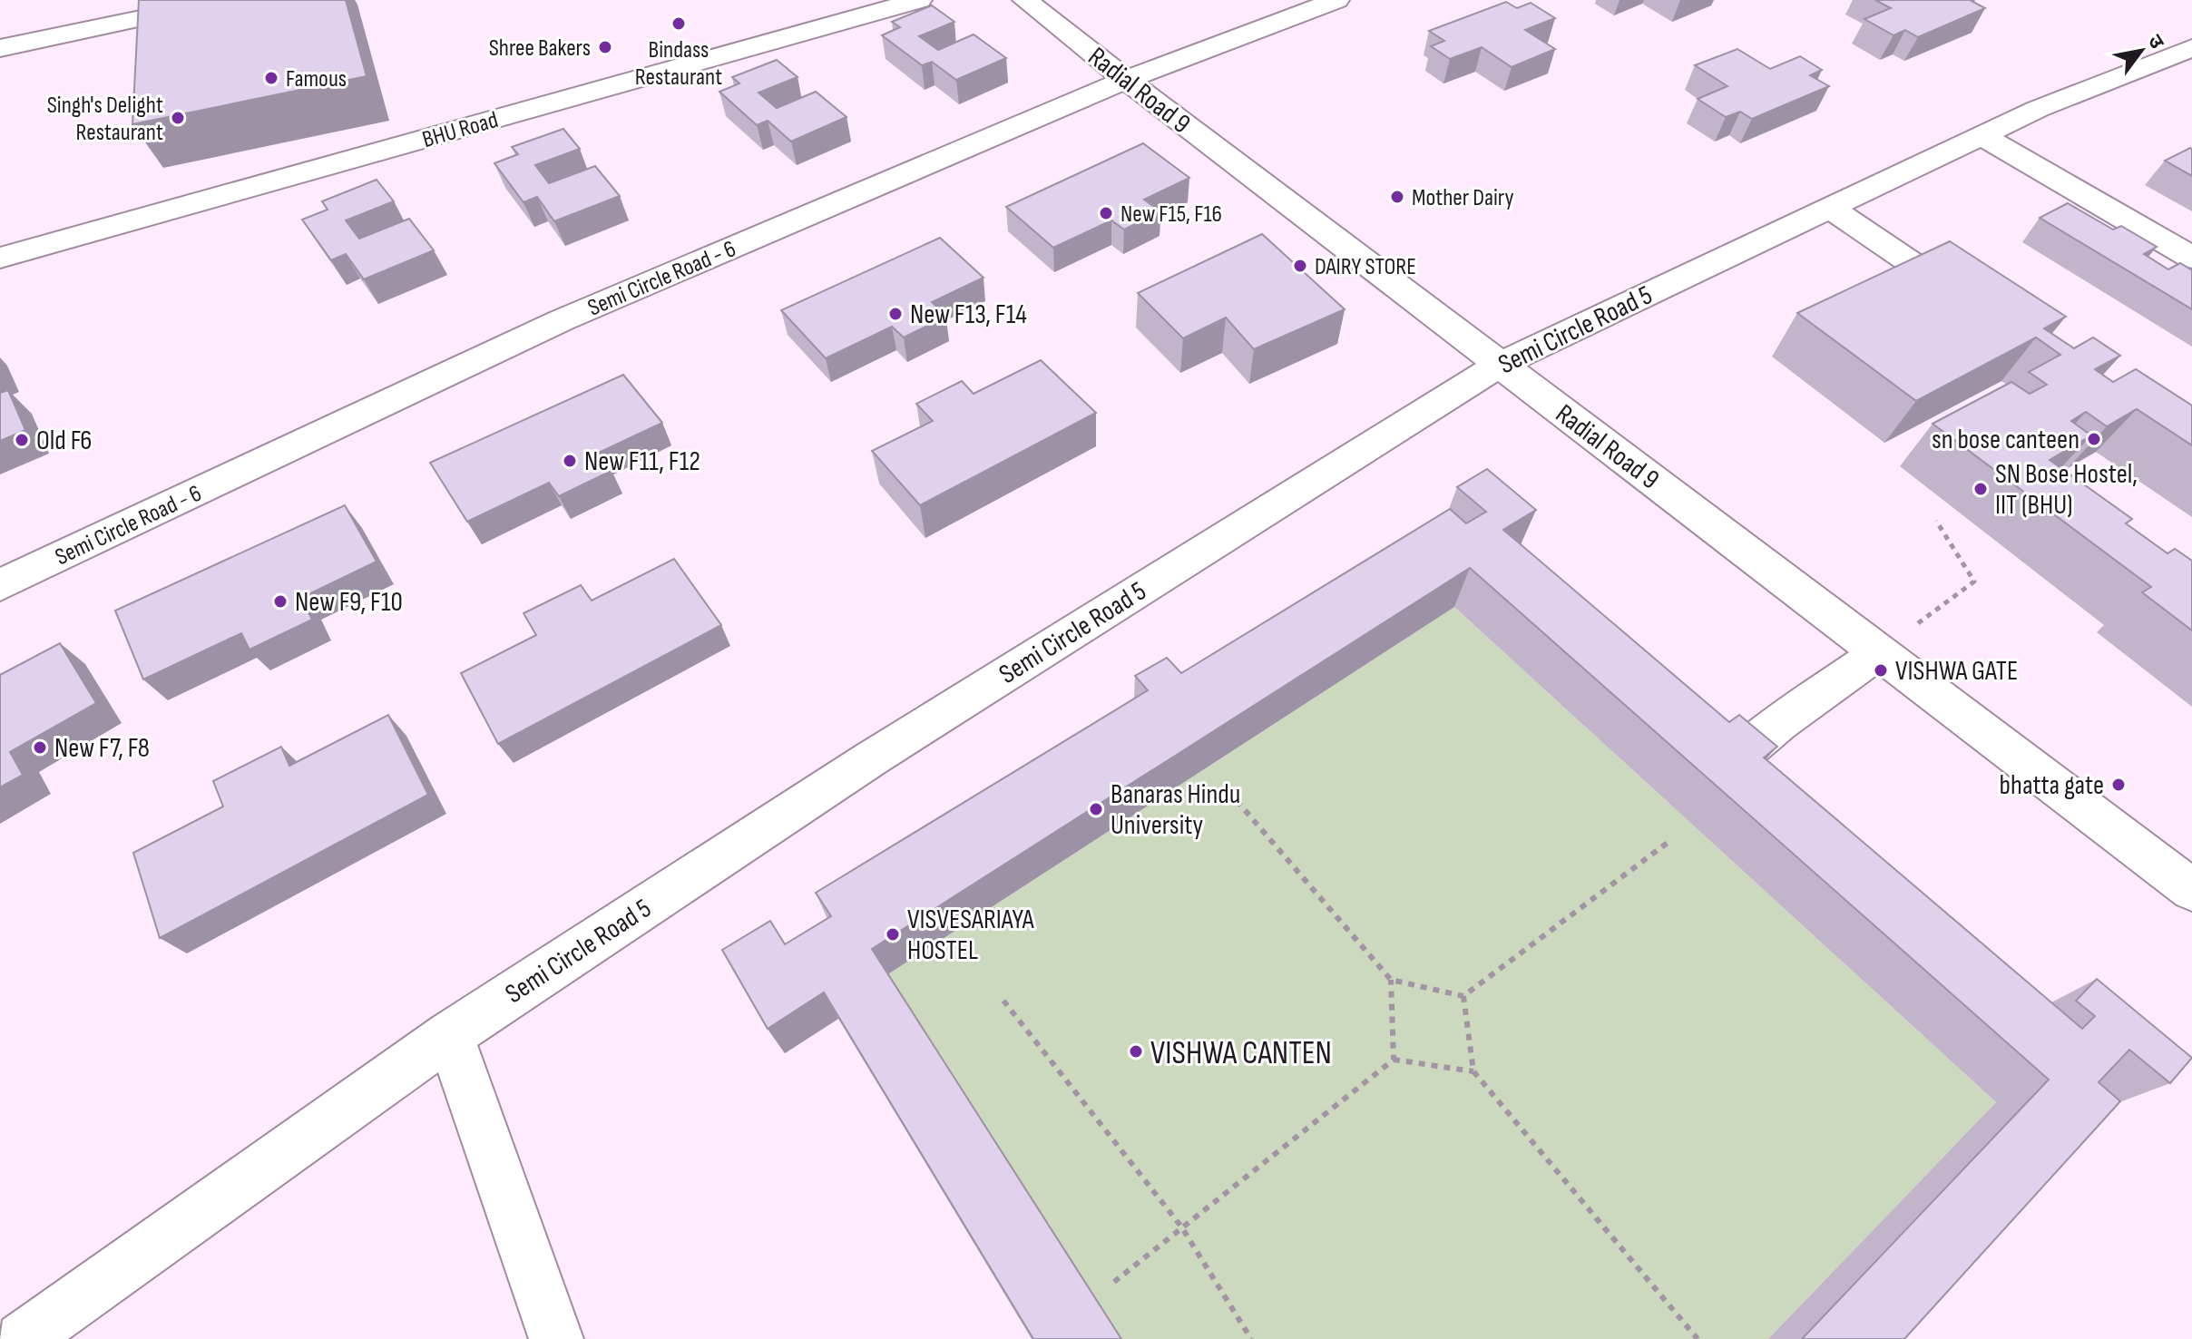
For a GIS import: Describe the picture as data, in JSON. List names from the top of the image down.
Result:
{
  "streets": {
    "street": [
      "Radial Road 9",
      "BHU Road",
      "Semi Circle Road - 6",
      "Semi Circle Road 5"
    ]
  },
  "crossings": [
    ["Radial Road 9", "Semi Circle Road - 6"],
    ["Radial Road 9", "Semi Circle Road 5"]
  ],
  "places": [
    "Bindass Restaurant",
    "Shree Bakers",
    "Famous",
    "Singh's Delight Restaurant",
    "Mother Dairy",
    "New F15, F16",
    "DAIRY STORE",
    "New F13, F14",
    "sn bose canteen",
    "Old F6",
    "New F11, F12",
    "SN Bose Hostel, IIT (BHU)",
    "New F9, F10",
    "VISHWA GATE",
    "New F7, F8",
    "bhatta gate",
    "Banaras Hindu University",
    "VISVESARIAYA HOSTEL",
    "VISHWA CANTEN"
  ],
  "north": "top right"
}
